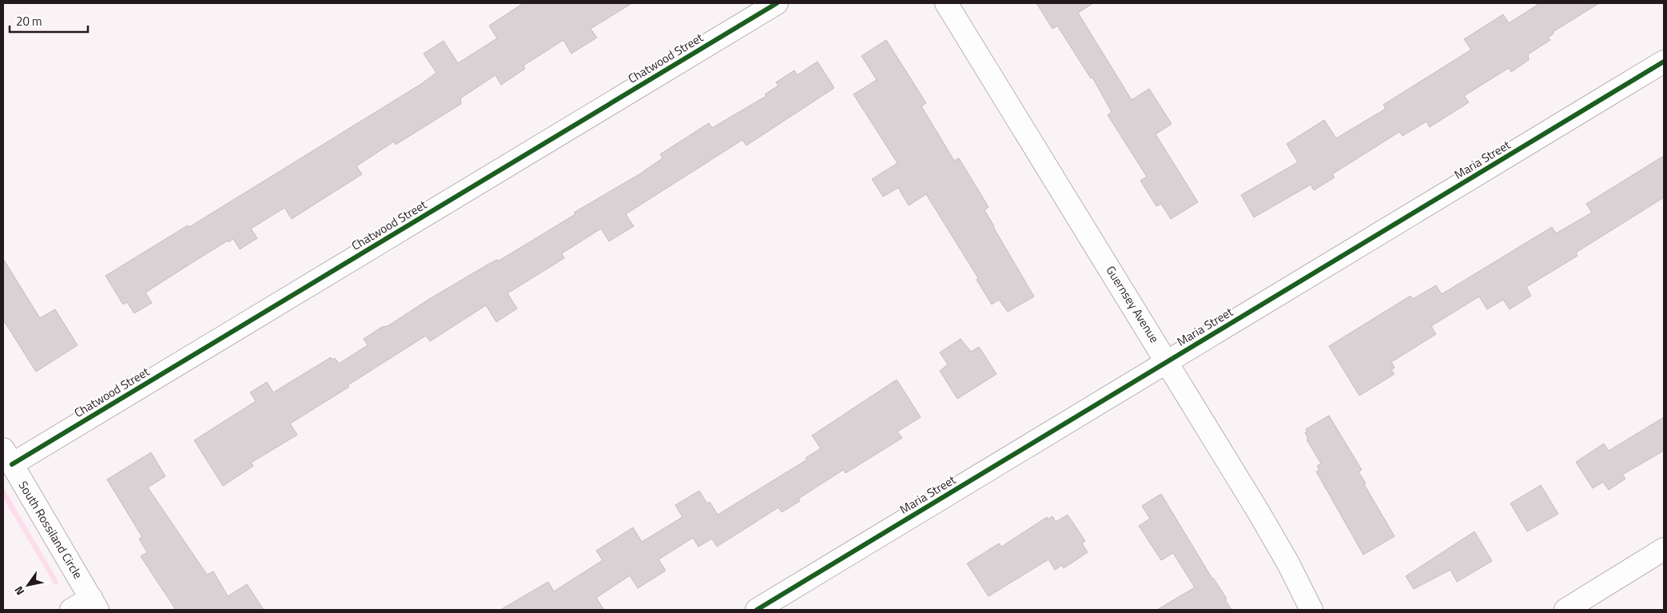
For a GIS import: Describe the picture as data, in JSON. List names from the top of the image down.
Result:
{
  "streets": {
    "street": [
      "Chatwood Street",
      "Maria Street",
      "Guernsey Avenue",
      "South Rossiland Circle"
    ]
  },
  "crossings": [
    ["Chatwood Street", "South Rossiland Circle"],
    ["Maria Street", "Guernsey Avenue"]
  ],
  "scale_bar": "20 m",
  "north": "bottom left"
}
